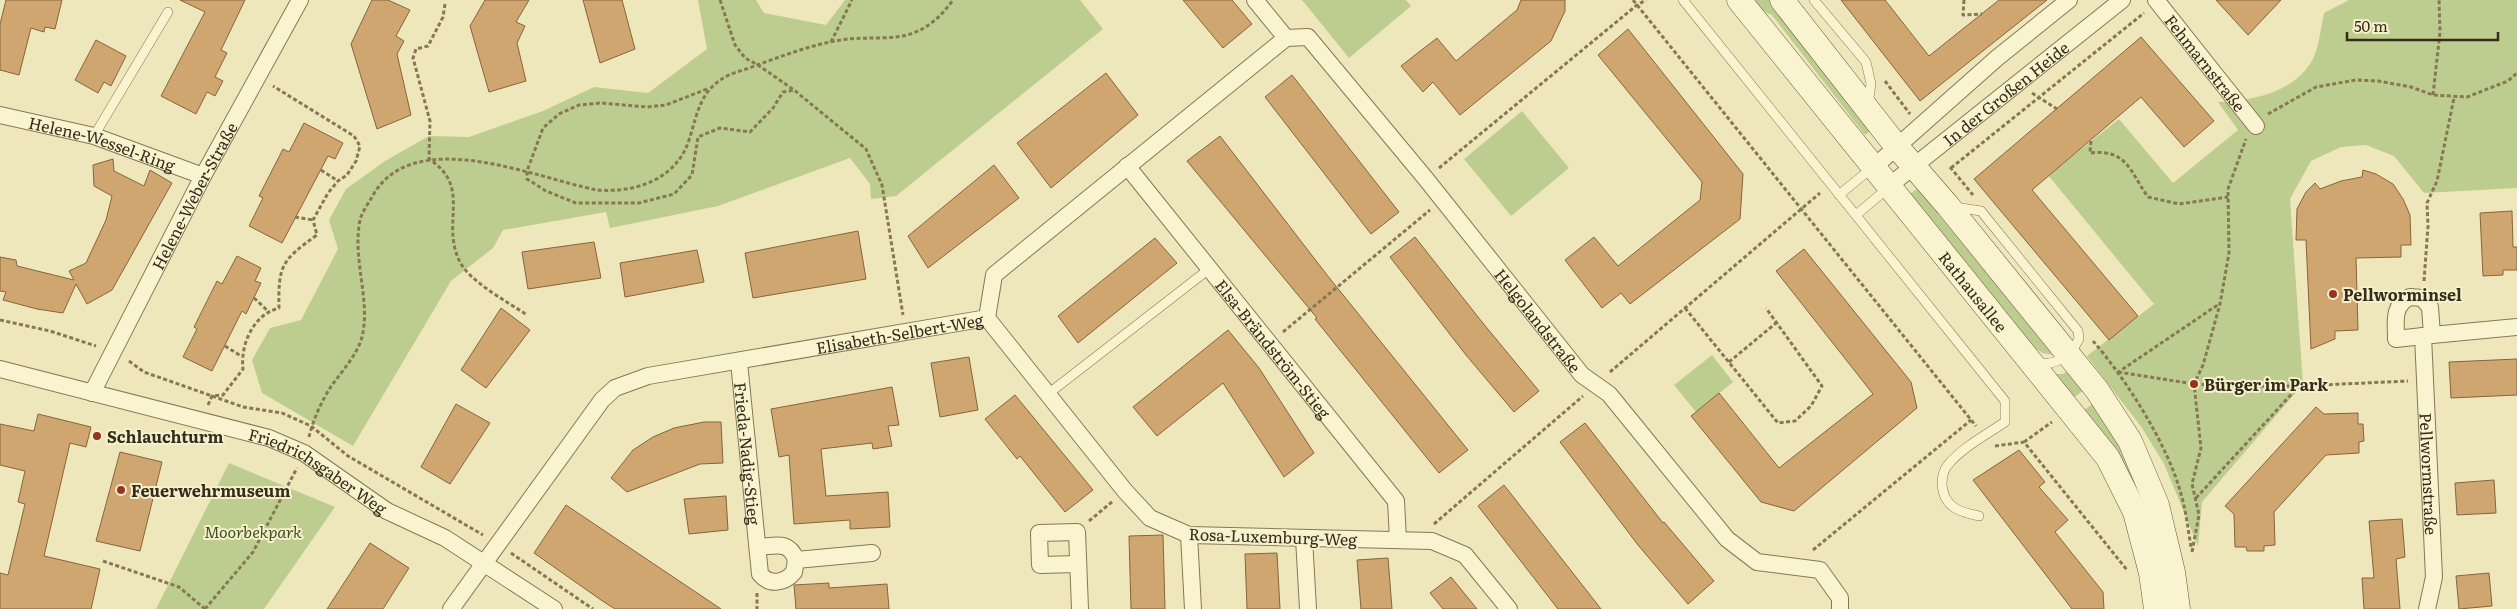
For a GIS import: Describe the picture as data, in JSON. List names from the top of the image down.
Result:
{
  "streets": {
    "main road": ["Rathausallee"],
    "street": [
      "Fehmarnstraße",
      "In der Großen Heide",
      "Helene-Wessel-Ring",
      "Helene-Weber-Straße",
      "Helgolandstraße",
      "Elisabeth-Selbert-Weg",
      "Elsa-Brändström-Stieg",
      "Frieda-Nadig-Stieg",
      "Friedrichsgaber Weg",
      "Pellwormstraße",
      "Rosa-Luxemburg-Weg"
    ]
  },
  "crossings": [
    ["In der Großen Heide", "Rathausallee"],
    ["Helene-Wessel-Ring", "Helene-Weber-Straße"],
    ["Helene-Weber-Straße", "Friedrichsgaber Weg"],
    ["Helgolandstraße", "Elisabeth-Selbert-Weg"],
    ["Elisabeth-Selbert-Weg", "Elsa-Brändström-Stieg"],
    ["Elisabeth-Selbert-Weg", "Frieda-Nadig-Stieg"],
    ["Elisabeth-Selbert-Weg", "Friedrichsgaber Weg"],
    ["Elisabeth-Selbert-Weg", "Rosa-Luxemburg-Weg"],
    ["Elsa-Brändström-Stieg", "Rosa-Luxemburg-Weg"]
  ],
  "parks": ["Moorbekpark"],
  "places": [
    "Pellworminsel",
    "Bürger im Park",
    "Schlauchturm",
    "Feuerwehrmuseum"
  ],
  "scale_bar": "50 m"
}
